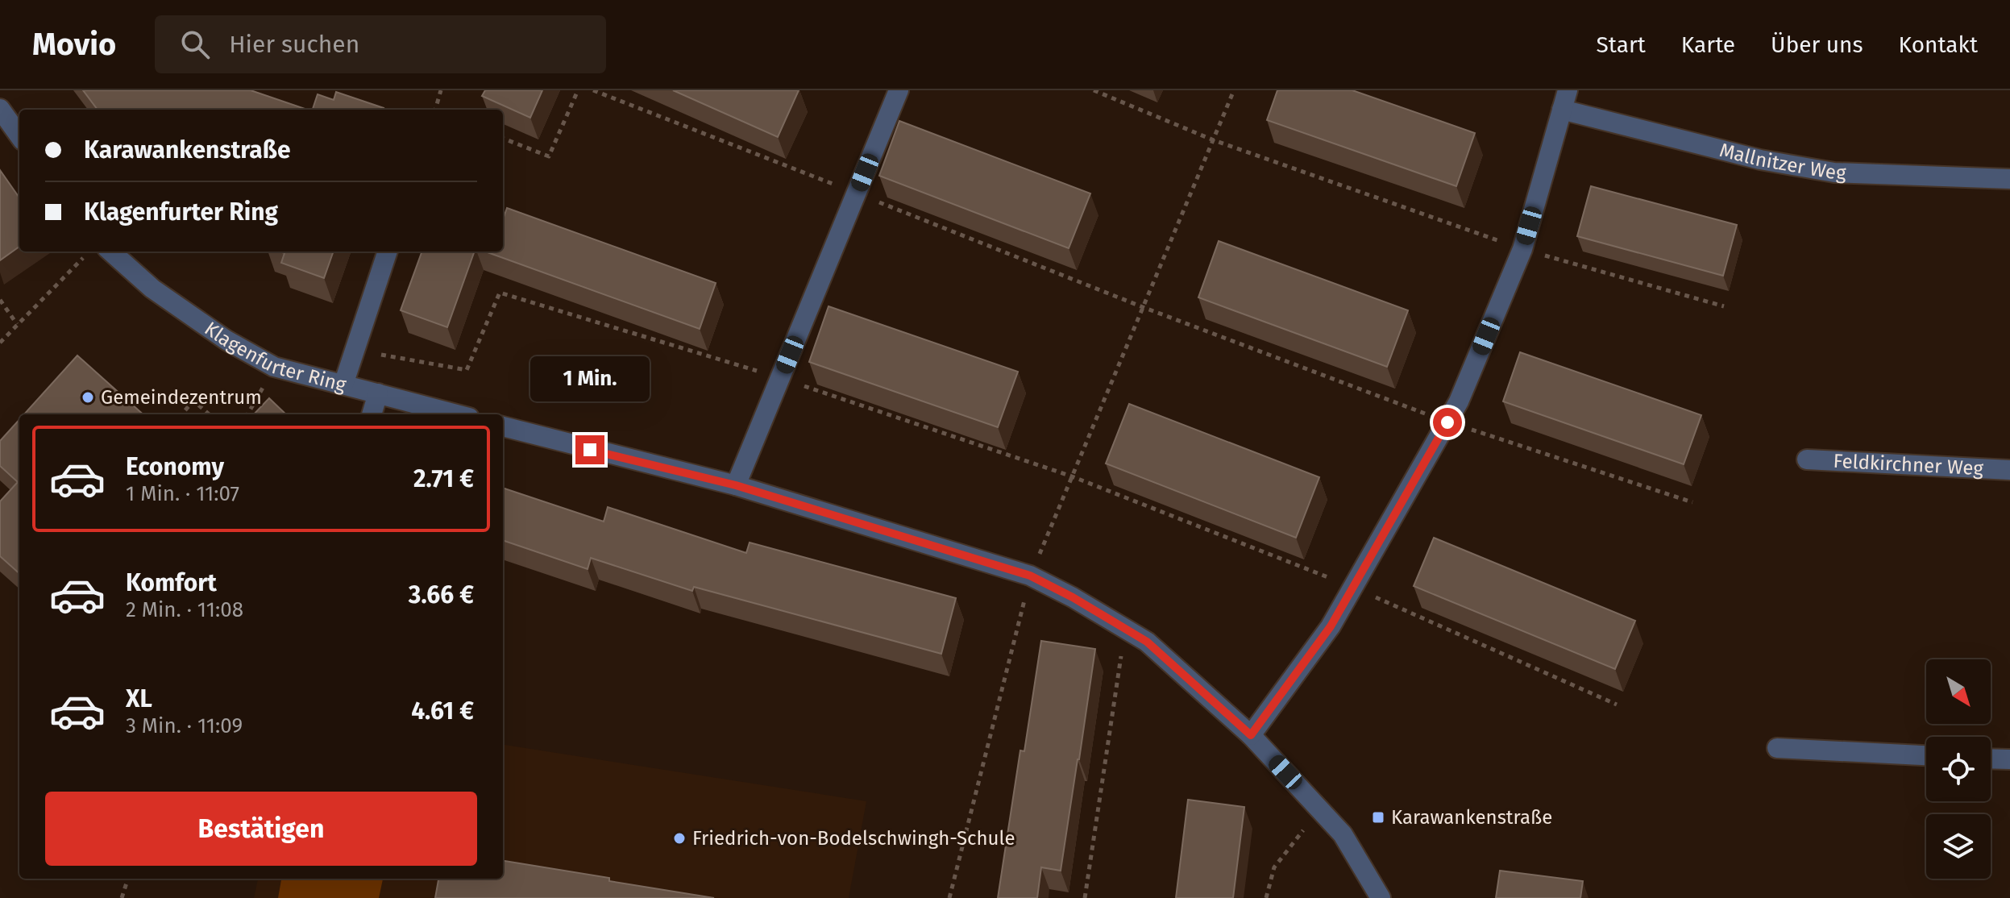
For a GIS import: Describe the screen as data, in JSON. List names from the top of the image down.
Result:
{
  "streets": {
    "street": ["Mallnitzer Weg", "Klagenfurter Ring", "Feldkirchner Weg"]
  },
  "places": {
    "other": ["Gemeindezentrum", "Friedrich-von-Bodelschwingh-Schule"],
    "transit": ["Karawankenstraße"]
  },
  "north": "bottom right",
  "page": {
    "header": "Movio",
    "search": "Hier suchen",
    "nav": [
      "Start",
      "Karte",
      "Über uns",
      "Kontakt"
    ],
    "banner": ["Karawankenstraße", "Klagenfurter Ring"],
    "bubble": "1 Min.",
    "list": [
      {
        "name": "Economy",
        "note": "1 Min. · 11:07",
        "value": "2.71 €"
      },
      {
        "name": "Komfort",
        "note": "2 Min. · 11:08",
        "value": "3.66 €"
      },
      {
        "name": "XL",
        "note": "3 Min. · 11:09",
        "value": "4.61 €"
      }
    ],
    "buttons": "Bestätigen"
  }
}
